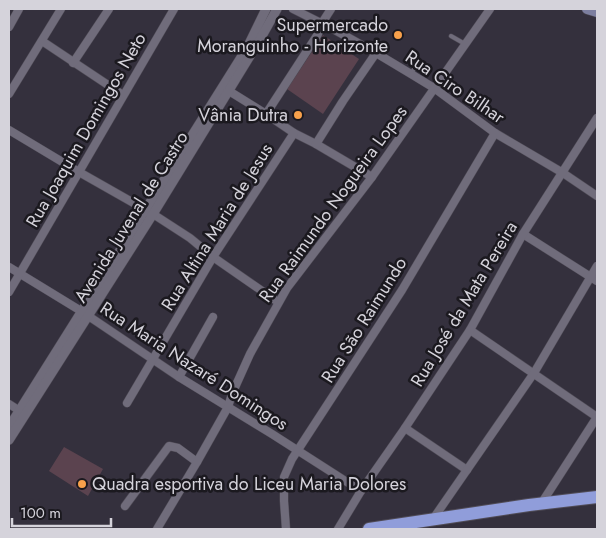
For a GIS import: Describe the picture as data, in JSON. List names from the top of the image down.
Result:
{
  "streets": {
    "street": [
      "Rua Ciro Bilhar",
      "Rua Joaquim Domingos Neto",
      "Rua Raimundo Nogueira Lopes",
      "Avenida Juvenal de Castro",
      "Rua Altina Maria de Jesus",
      "Rua José da Mata Pereira",
      "Rua São Raimundo",
      "Rua Maria Nazaré Domingos"
    ]
  },
  "crossings": [
    ["Rua Ciro Bilhar", "Rua Raimundo Nogueira Lopes"],
    ["Rua Ciro Bilhar", "Rua José da Mata Pereira"],
    ["Rua Ciro Bilhar", "Rua São Raimundo"],
    ["Rua Joaquim Domingos Neto", "Rua Maria Nazaré Domingos"],
    ["Rua Raimundo Nogueira Lopes", "Rua Maria Nazaré Domingos"],
    ["Avenida Juvenal de Castro", "Rua Altina Maria de Jesus"],
    ["Avenida Juvenal de Castro", "Rua Maria Nazaré Domingos"],
    ["Rua Altina Maria de Jesus", "Rua Maria Nazaré Domingos"],
    ["Rua José da Mata Pereira", "Rua Maria Nazaré Domingos"],
    ["Rua São Raimundo", "Rua Maria Nazaré Domingos"]
  ],
  "places": ["Supermercado Moranguinho - Horizonte", "Vânia Dutra", "Quadra esportiva do Liceu Maria Dolores"],
  "scale_bar": "100 m"
}
